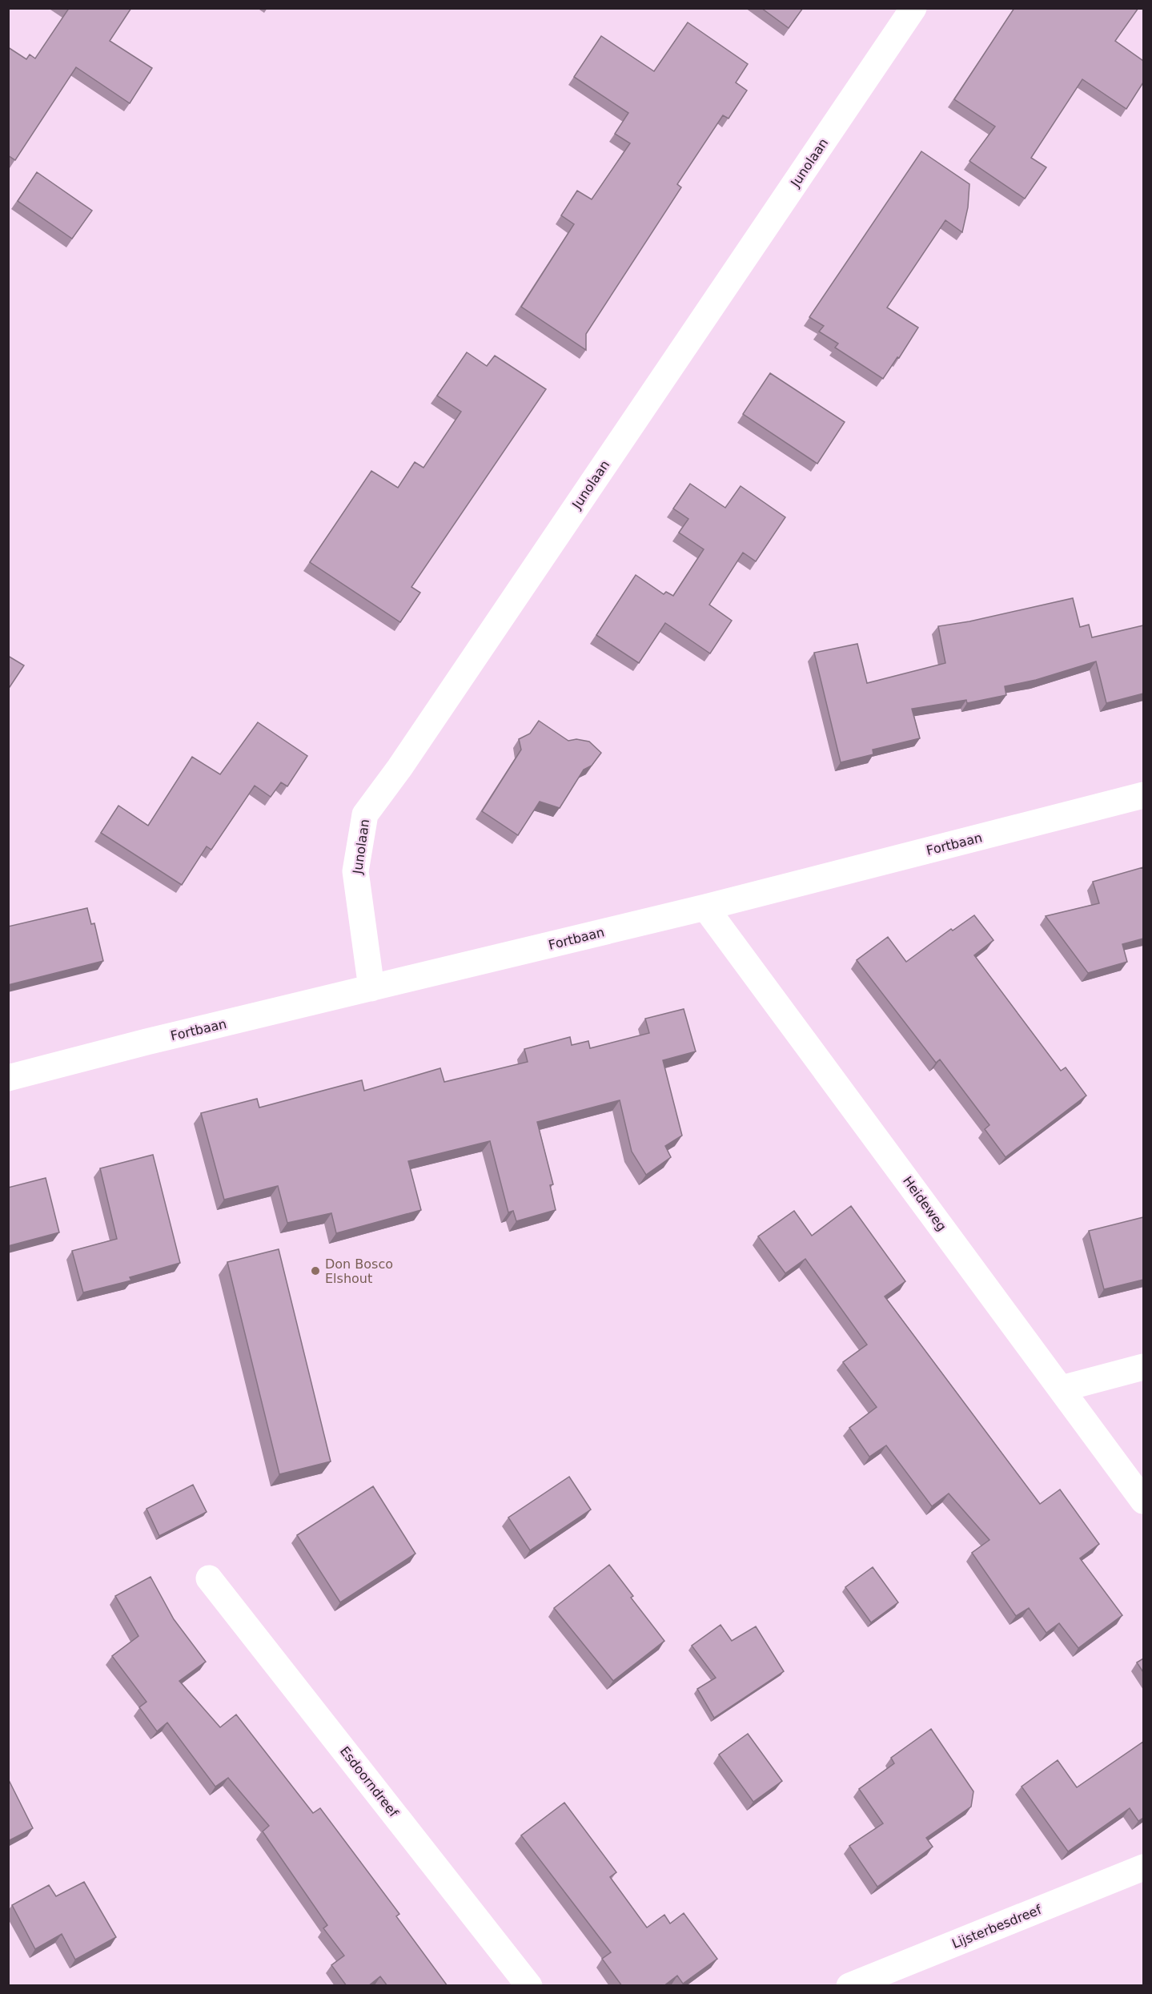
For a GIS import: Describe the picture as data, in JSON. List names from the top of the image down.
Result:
{
  "streets": {
    "street": [
      "Junolaan",
      "Fortbaan",
      "Heideweg",
      "Esdoorndreef",
      "Lijsterbesdreef"
    ]
  },
  "crossings": [
    ["Junolaan", "Fortbaan"],
    ["Fortbaan", "Heideweg"]
  ],
  "places": ["Don Bosco Elshout"]
}
